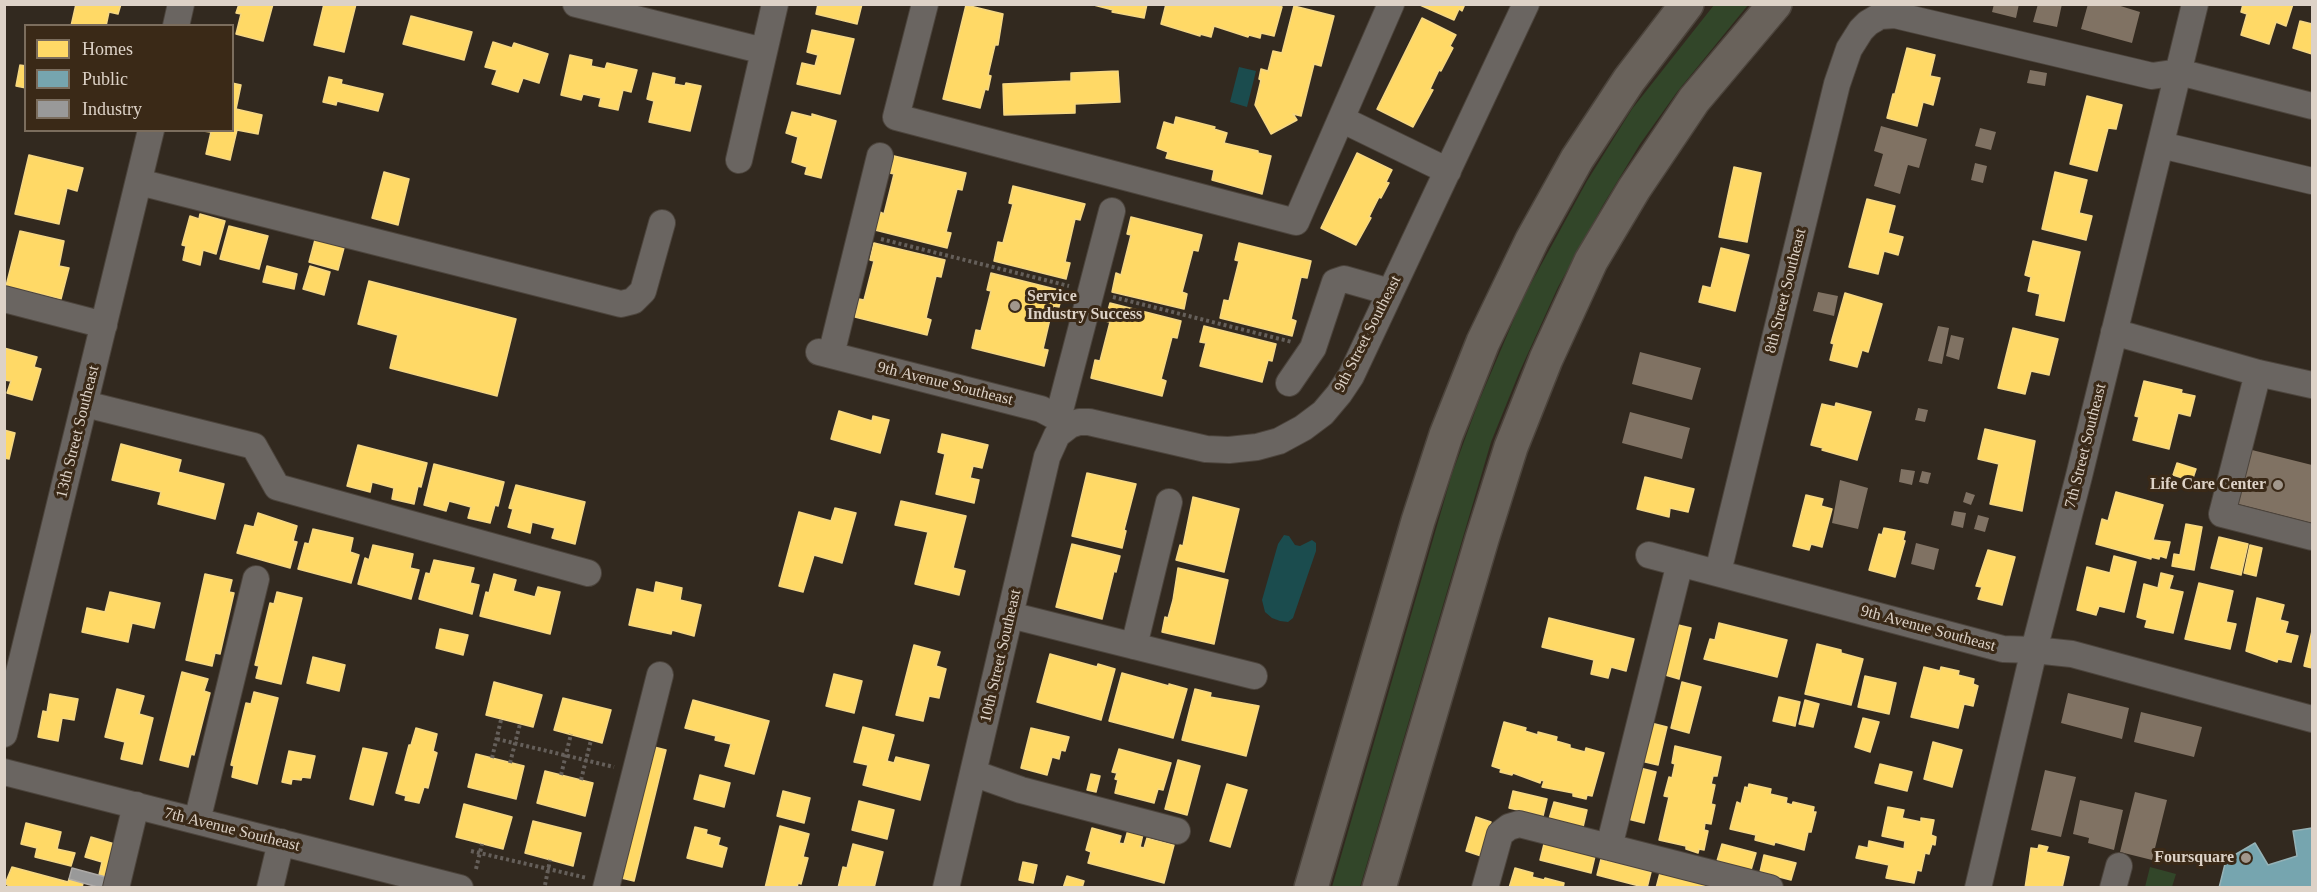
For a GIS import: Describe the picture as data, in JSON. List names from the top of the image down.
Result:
{
  "streets": {
    "street": [
      "8th Street Southeast",
      "9th Street Southeast",
      "9th Avenue Southeast",
      "13th Street Southeast",
      "7th Street Southeast",
      "10th Street Southeast",
      "7th Avenue Southeast"
    ]
  },
  "crossings": [
    ["8th Street Southeast", "9th Avenue Southeast"],
    ["8th Street Southeast", "7th Street Southeast"],
    ["9th Street Southeast", "9th Avenue Southeast"],
    ["9th Street Southeast", "10th Street Southeast"],
    ["9th Avenue Southeast", "7th Street Southeast"],
    ["9th Avenue Southeast", "10th Street Southeast"]
  ],
  "places": ["Service Industry Success", "Life Care Center", "Foursquare"],
  "legend": ["Homes", "Public", "Industry"]
}
